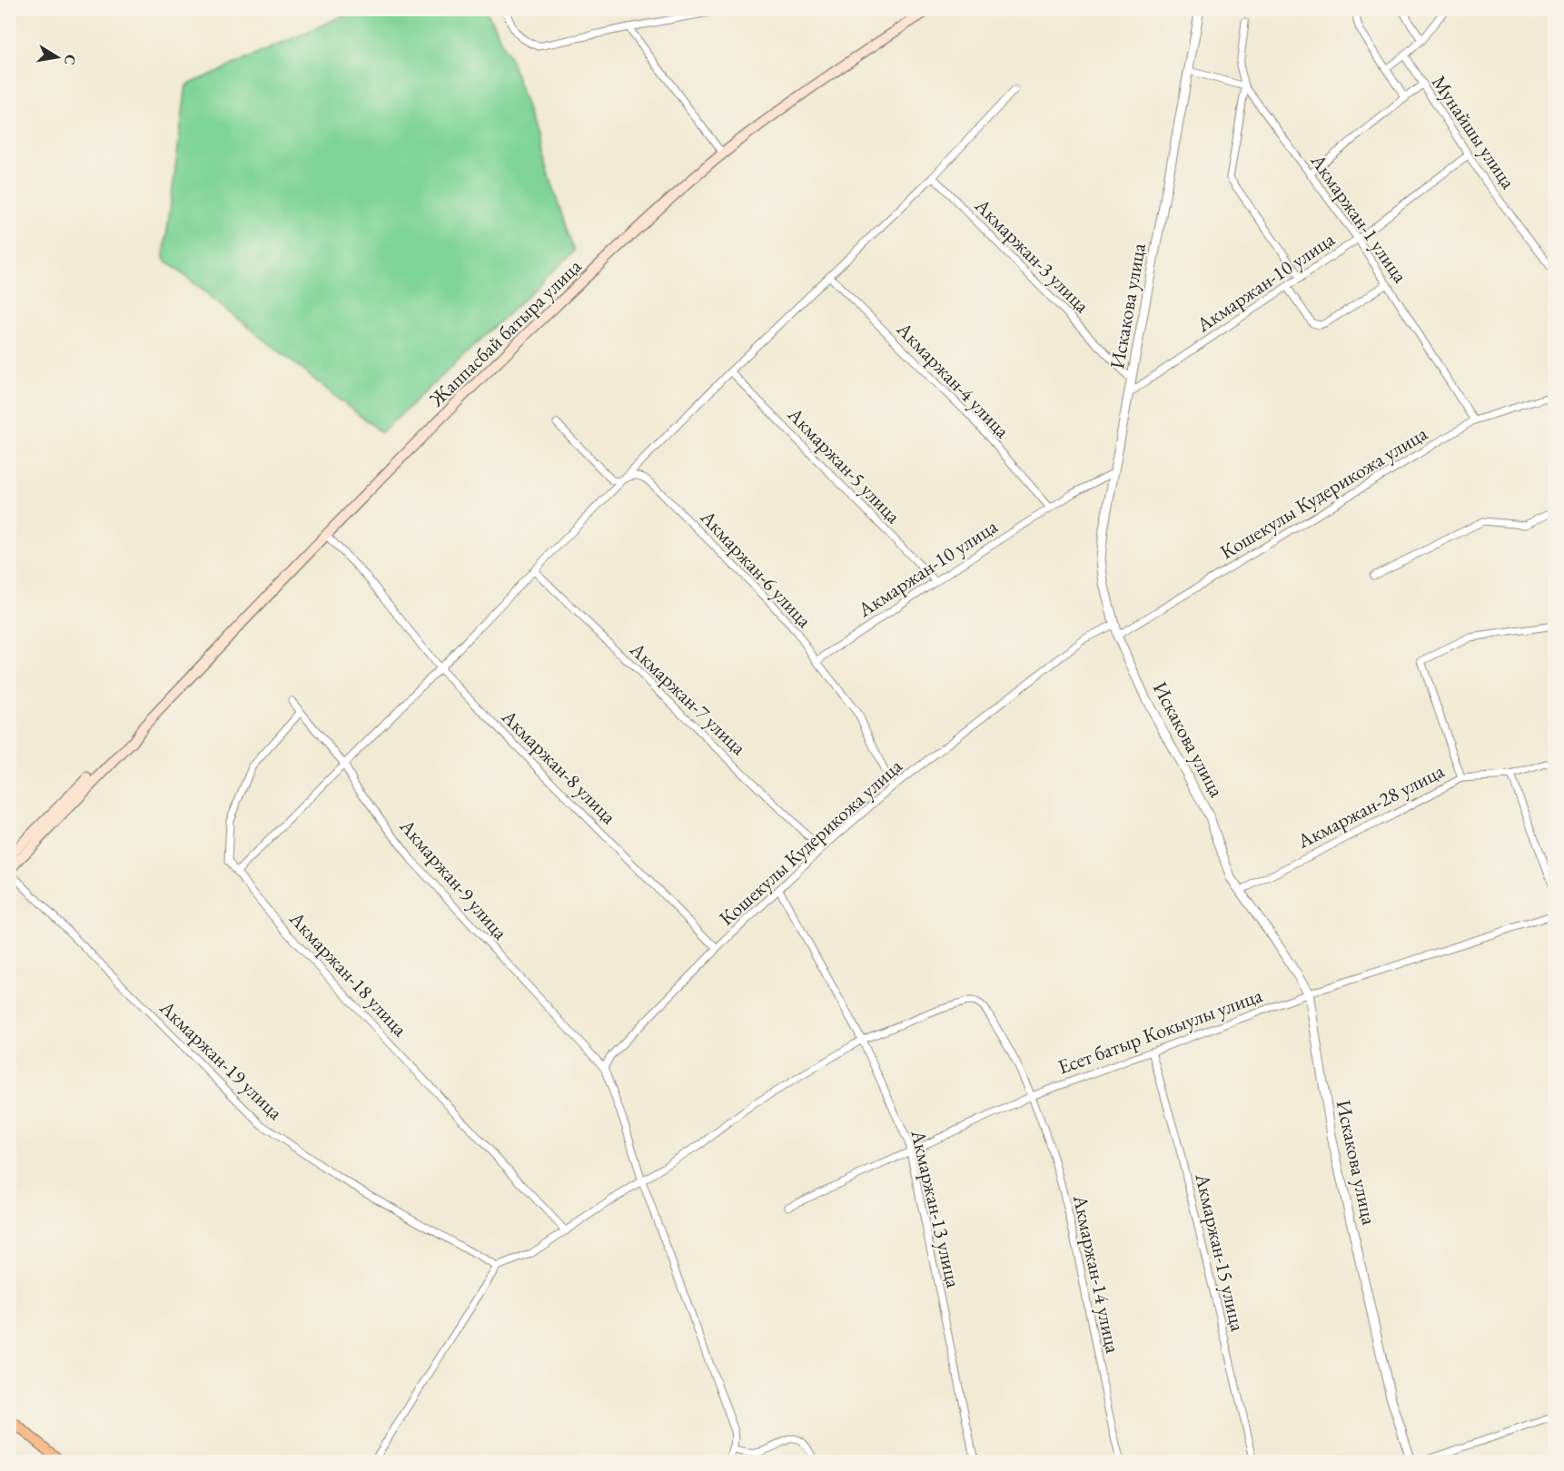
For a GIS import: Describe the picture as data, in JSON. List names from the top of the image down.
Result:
{
  "streets": {
    "main road": ["Жаппасбай батыра улица"],
    "street": [
      "Мунайшы улица",
      "Акмаржан-1 улица",
      "Акмаржан-3 улица",
      "Акмаржан-10 улица",
      "Искакова улица",
      "Акмаржан-4 улица",
      "Акмаржан-5 улица",
      "Кошекулы Кудерикожа улица",
      "Акмаржан-6 улица",
      "Акмаржан-7 улица",
      "Акмаржан-8 улица",
      "Акмаржан-28 улица",
      "Акмаржан-9 улица",
      "Акмаржан-18 улица",
      "Есет батыр Кокыулы улица",
      "Акмаржан-19 улица",
      "Акмаржан-13 улица",
      "Акмаржан-15 улица",
      "Акмаржан-14 улица"
    ]
  },
  "crossings": [
    ["Мунайшы улица", "Акмаржан-10 улица"],
    ["Акмаржан-1 улица", "Акмаржан-10 улица"],
    ["Акмаржан-1 улица", "Кошекулы Кудерикожа улица"],
    ["Акмаржан-3 улица", "Искакова улица"],
    ["Акмаржан-10 улица", "Искакова улица"],
    ["Акмаржан-10 улица", "Акмаржан-4 улица"],
    ["Акмаржан-10 улица", "Акмаржан-5 улица"],
    ["Акмаржан-10 улица", "Акмаржан-6 улица"],
    ["Искакова улица", "Кошекулы Кудерикожа улица"],
    ["Искакова улица", "Акмаржан-28 улица"],
    ["Искакова улица", "Есет батыр Кокыулы улица"],
    ["Жаппасбай батыра улица", "Акмаржан-8 улица"],
    ["Кошекулы Кудерикожа улица", "Акмаржан-6 улица"],
    ["Кошекулы Кудерикожа улица", "Акмаржан-7 улица"],
    ["Кошекулы Кудерикожа улица", "Акмаржан-8 улица"],
    ["Кошекулы Кудерикожа улица", "Акмаржан-9 улица"],
    ["Кошекулы Кудерикожа улица", "Акмаржан-13 улица"],
    ["Акмаржан-9 улица", "Акмаржан-18 улица"],
    ["Есет батыр Кокыулы улица", "Акмаржан-13 улица"],
    ["Есет батыр Кокыулы улица", "Акмаржан-15 улица"],
    ["Есет батыр Кокыулы улица", "Акмаржан-14 улица"],
    ["Акмаржан-13 улица", "Акмаржан-14 улица"]
  ],
  "north": "right"
}
